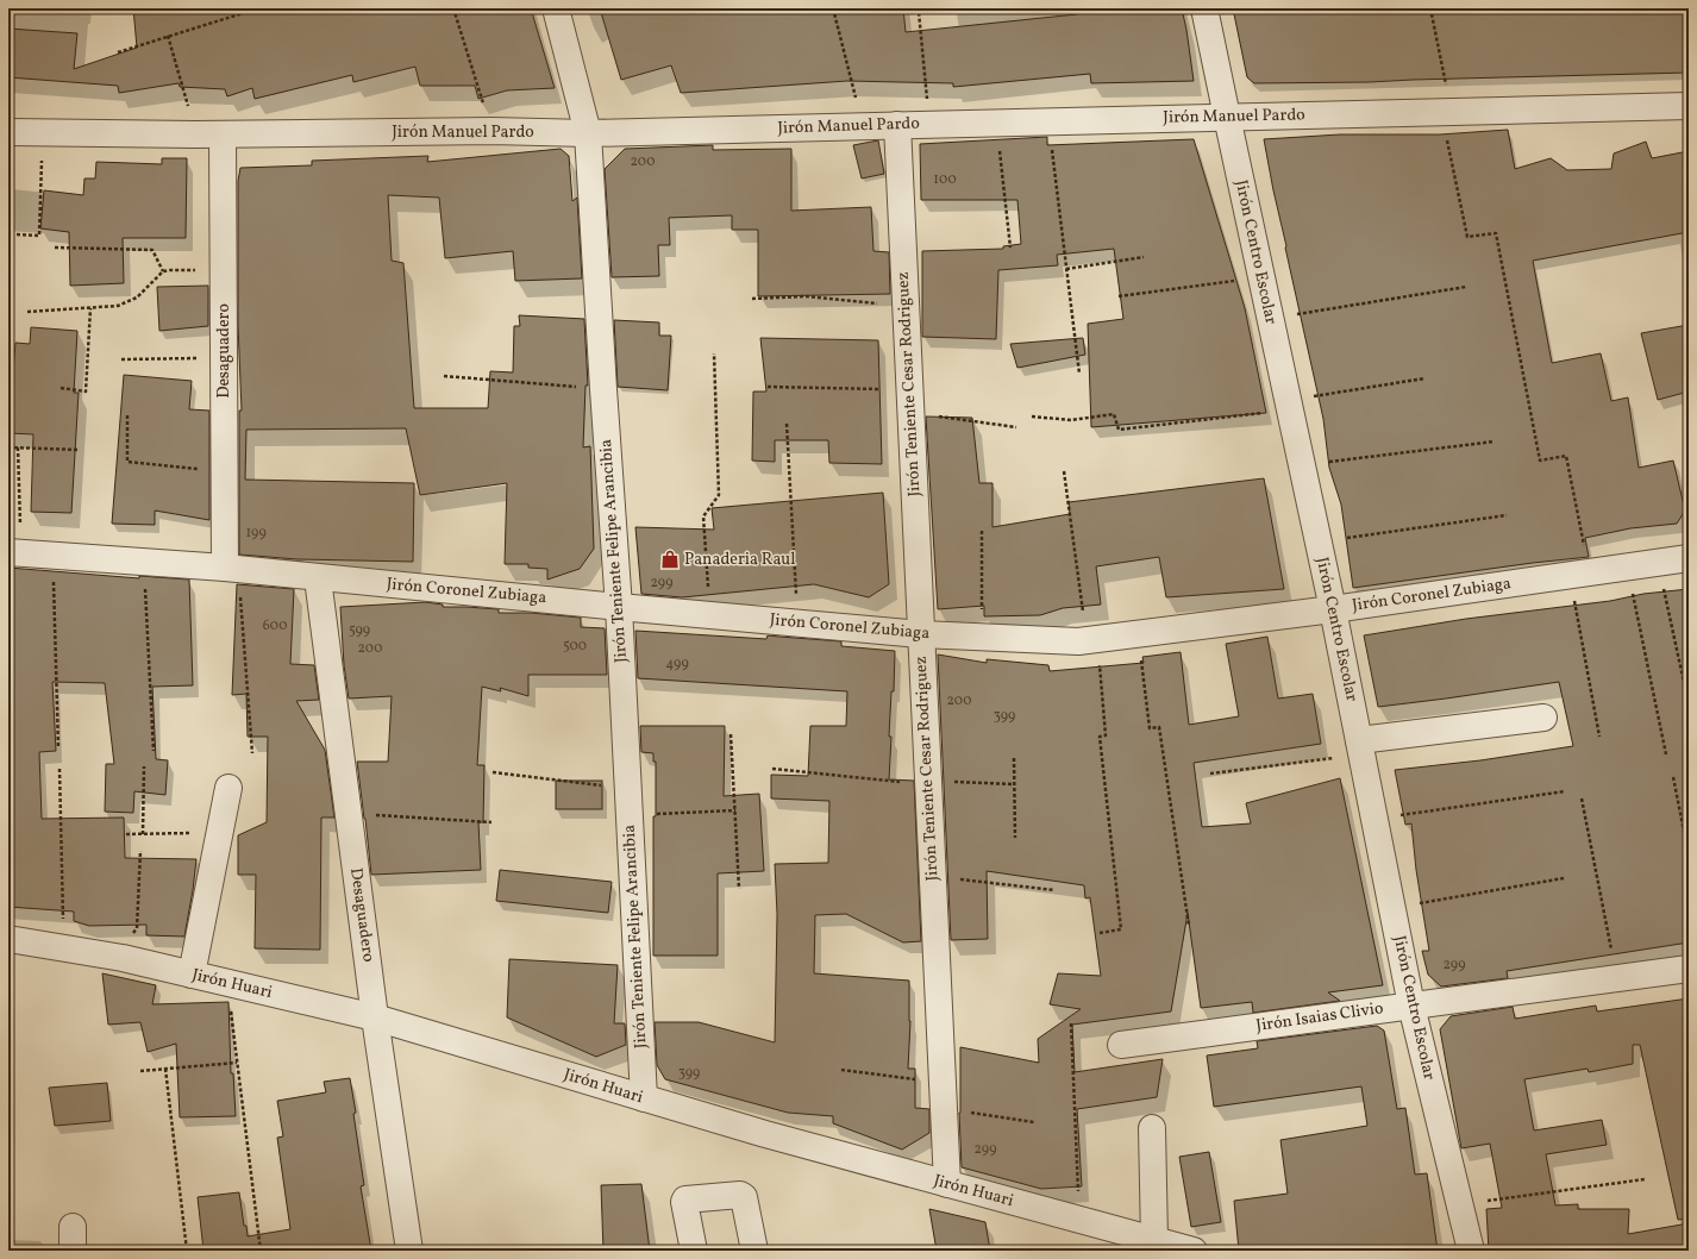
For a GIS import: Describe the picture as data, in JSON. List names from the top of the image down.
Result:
{
  "streets": {
    "street": [
      "Jirón Manuel Pardo",
      "Jirón Centro Escolar",
      "Desaguadero",
      "Jirón Teniente Cesar Rodriguez",
      "Jirón Teniente Felipe Arancibia",
      "Jirón Coronel Zubiaga",
      "Jirón Huari",
      "Jirón Isaias Clivio"
    ]
  },
  "crossings": [
    ["Jirón Manuel Pardo", "Jirón Centro Escolar"],
    ["Jirón Manuel Pardo", "Desaguadero"],
    ["Jirón Manuel Pardo", "Jirón Teniente Cesar Rodriguez"],
    ["Jirón Manuel Pardo", "Jirón Teniente Felipe Arancibia"],
    ["Jirón Centro Escolar", "Jirón Coronel Zubiaga"],
    ["Jirón Centro Escolar", "Jirón Isaias Clivio"],
    ["Desaguadero", "Jirón Coronel Zubiaga"],
    ["Desaguadero", "Jirón Huari"],
    ["Jirón Teniente Cesar Rodriguez", "Jirón Coronel Zubiaga"],
    ["Jirón Teniente Cesar Rodriguez", "Jirón Huari"],
    ["Jirón Teniente Felipe Arancibia", "Jirón Coronel Zubiaga"],
    ["Jirón Teniente Felipe Arancibia", "Jirón Huari"]
  ],
  "places": {
    "shop": ["Panaderia Raul"]
  },
  "house_numbers": [
    "200",
    "100",
    "199",
    "299",
    "600",
    "599",
    "500",
    "200",
    "499",
    "200",
    "399",
    "299",
    "399",
    "299"
  ]
}
